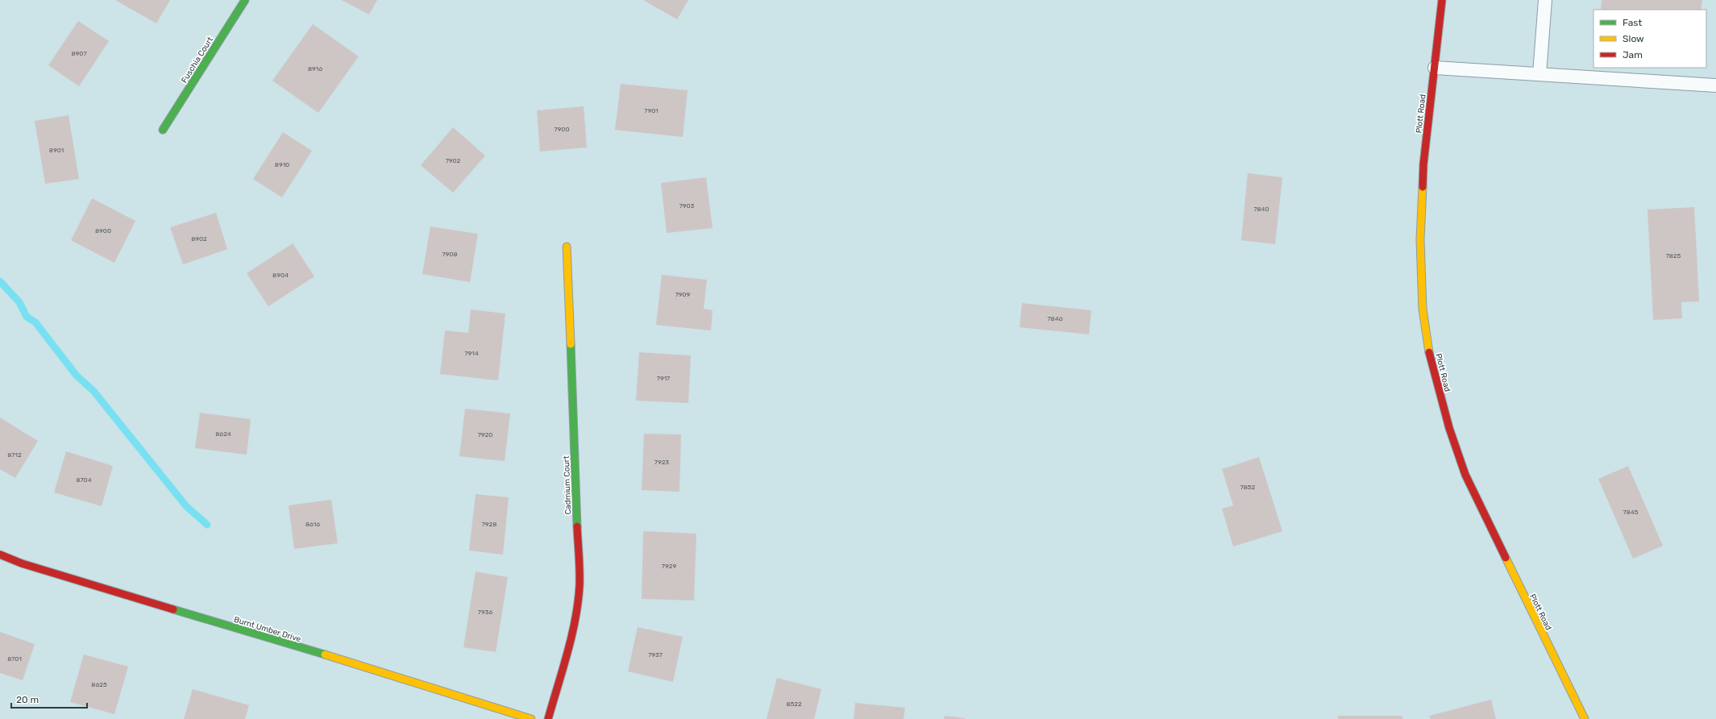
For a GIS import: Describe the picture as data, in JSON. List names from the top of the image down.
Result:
{
  "streets": {
    "street": [
      "Fuschia Court",
      "Plott Road",
      "Cadmium Court",
      "Burnt Umber Drive"
    ]
  },
  "house_numbers": [
    "8907",
    "8916",
    "7901",
    "7900",
    "8901",
    "7902",
    "8910",
    "7903",
    "7840",
    "8900",
    "8902",
    "7908",
    "7825",
    "8904",
    "7909",
    "7846",
    "7914",
    "7917",
    "8624",
    "7920",
    "8712",
    "7923",
    "8704",
    "7852",
    "7845",
    "8616",
    "7928",
    "7929",
    "7936",
    "7937",
    "8701",
    "8625",
    "8522"
  ],
  "legend": ["Fast", "Slow", "Jam"],
  "scale_bar": "20 m"
}
